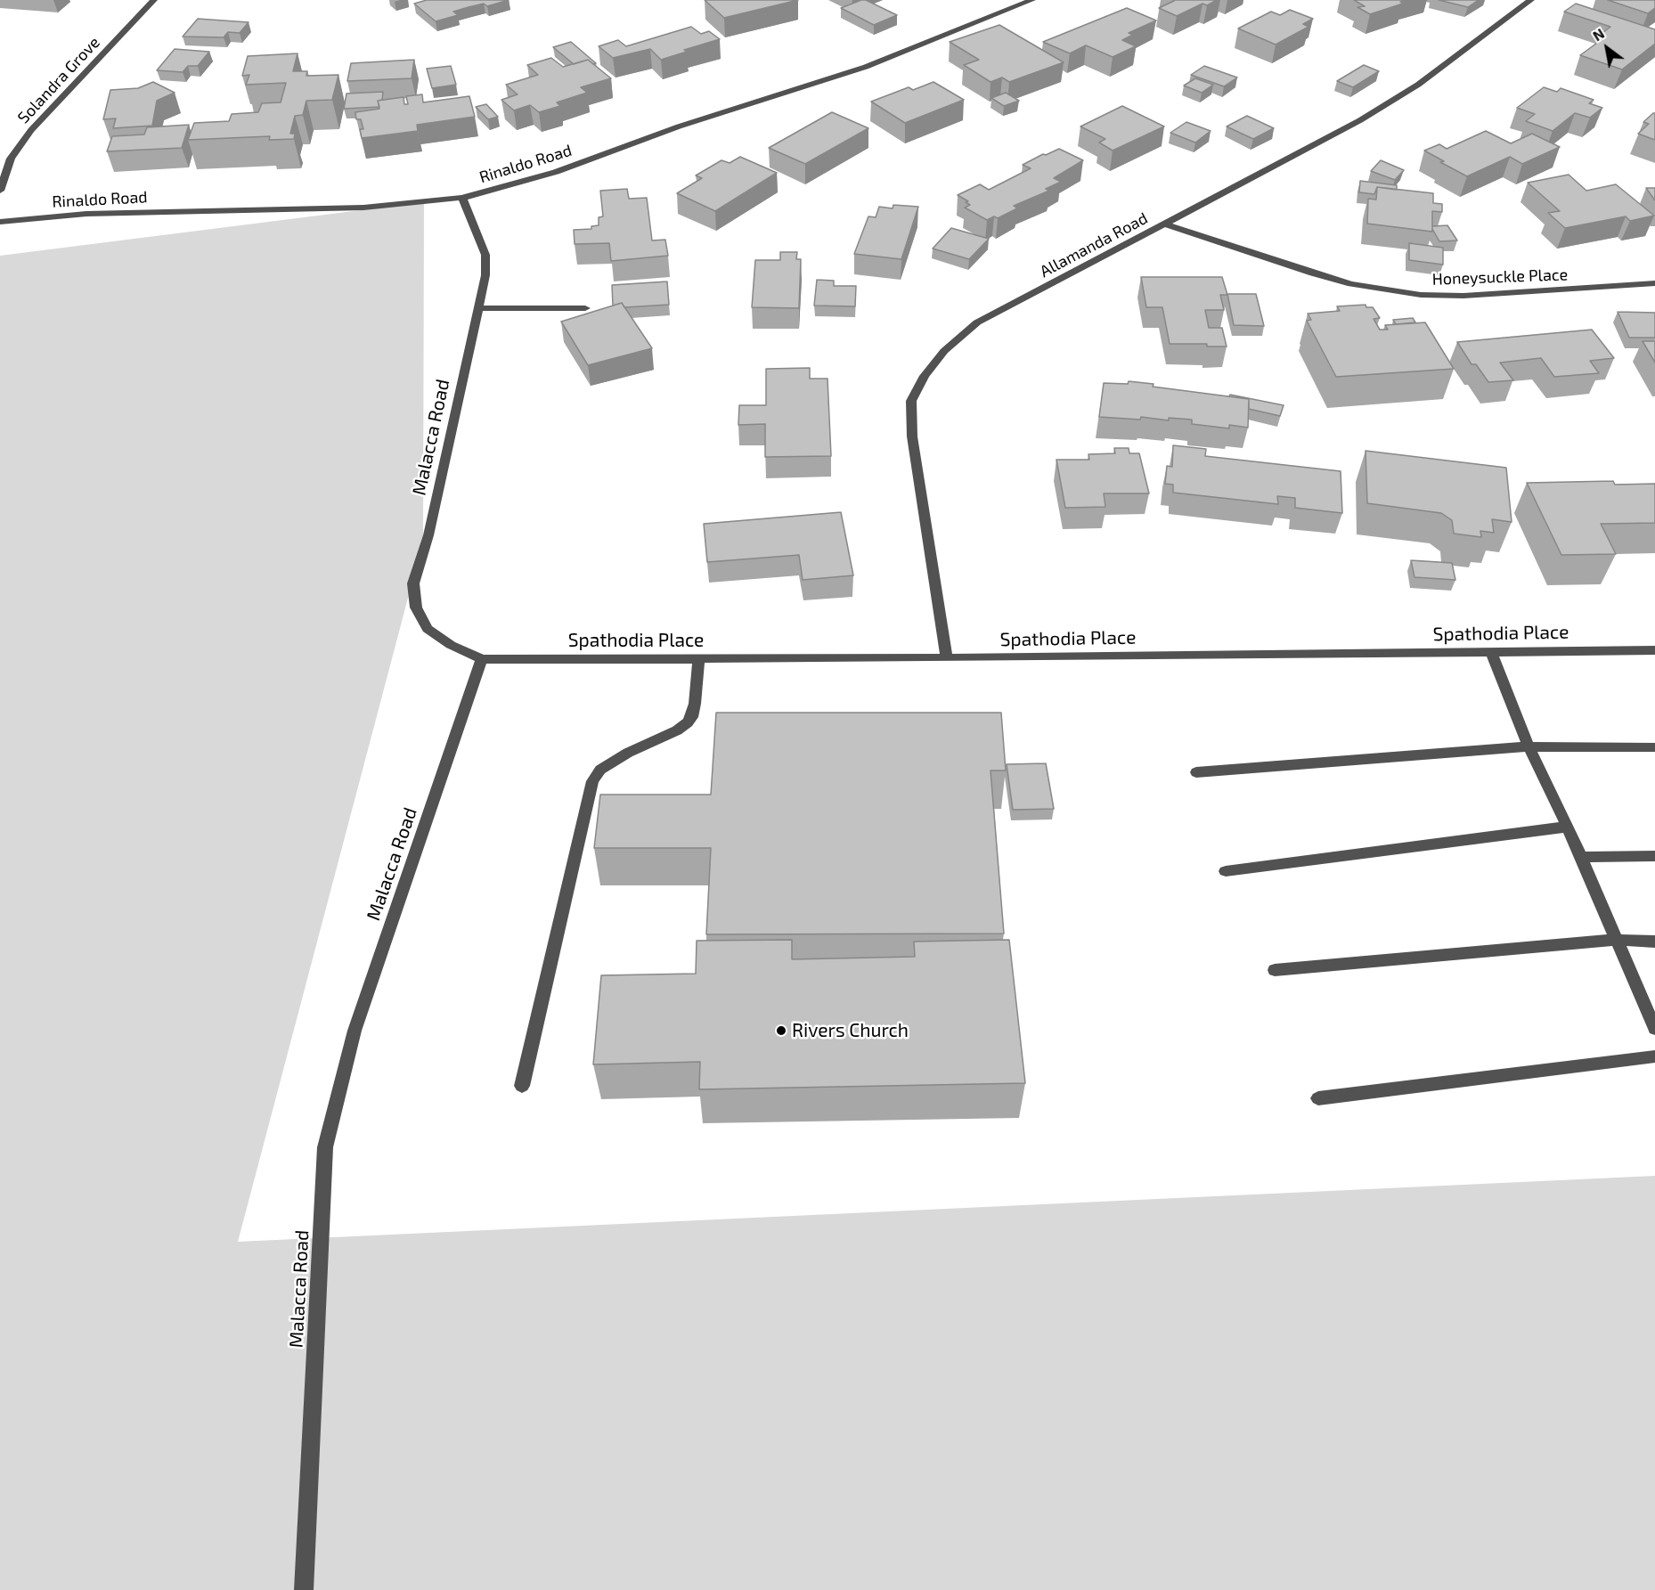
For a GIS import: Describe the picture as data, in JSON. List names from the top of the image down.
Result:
{
  "streets": {
    "street": [
      "Solandra Grove",
      "Rinaldo Road",
      "Allamanda Road",
      "Honeysuckle Place",
      "Malacca Road",
      "Spathodia Place"
    ]
  },
  "crossings": [
    ["Rinaldo Road", "Malacca Road"],
    ["Allamanda Road", "Honeysuckle Place"],
    ["Allamanda Road", "Spathodia Place"],
    ["Malacca Road", "Spathodia Place"]
  ],
  "places": ["Rivers Church"],
  "north": "top left"
}
